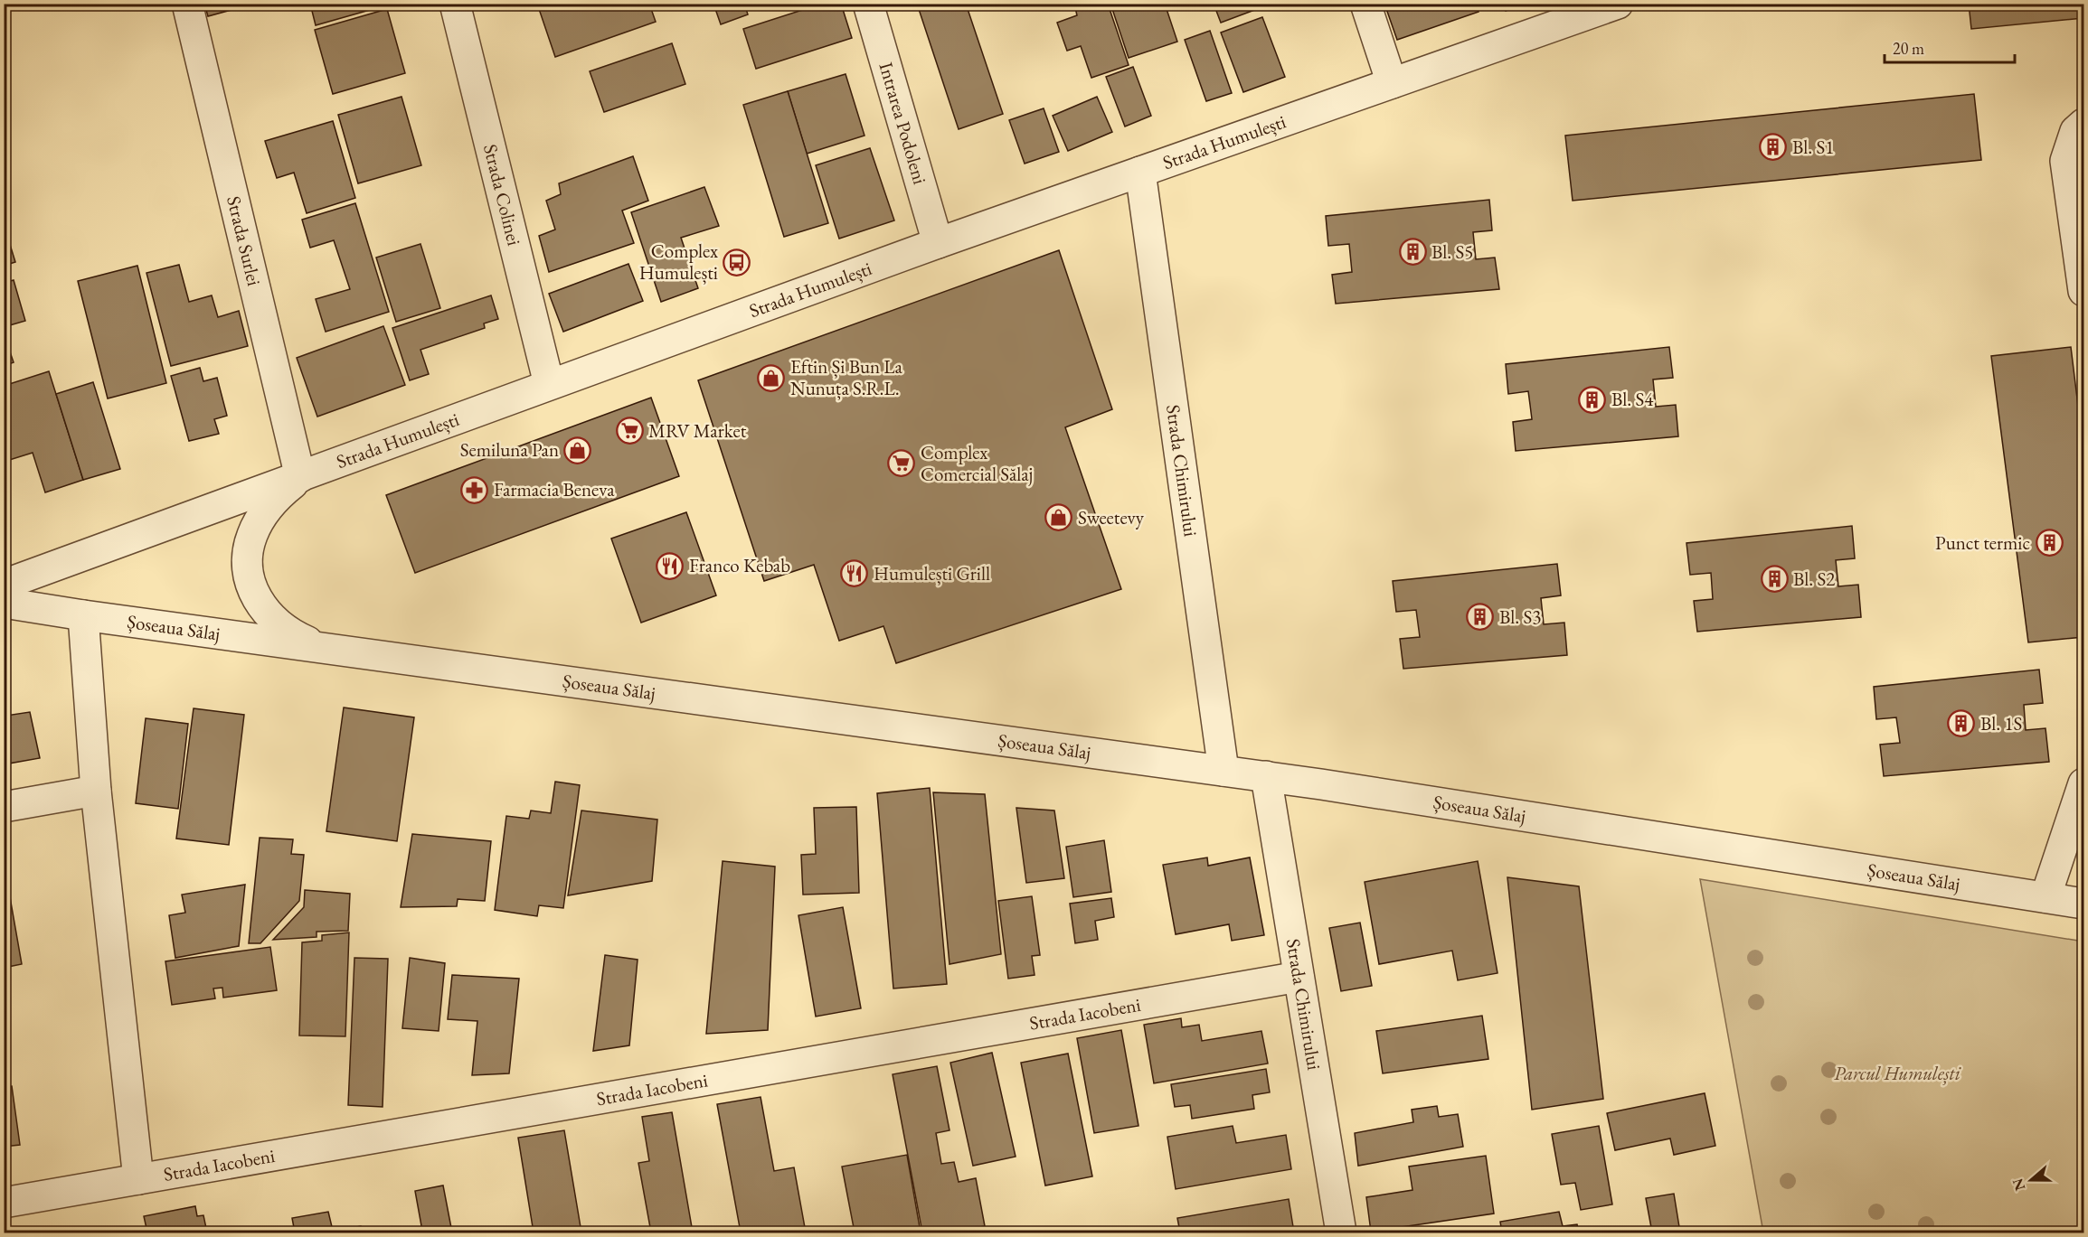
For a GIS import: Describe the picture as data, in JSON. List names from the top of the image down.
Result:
{
  "streets": {
    "street": [
      "Intrarea Podoleni",
      "Strada Humulești",
      "Strada Colinei",
      "Strada Surlei",
      "Strada Chimirului",
      "Șoseaua Sălaj",
      "Strada Iacobeni"
    ]
  },
  "crossings": [
    ["Intrarea Podoleni", "Strada Humulești"],
    ["Strada Humulești", "Strada Colinei"],
    ["Strada Humulești", "Strada Surlei"],
    ["Strada Humulești", "Strada Chimirului"],
    ["Strada Chimirului", "Șoseaua Sălaj"],
    ["Strada Chimirului", "Strada Iacobeni"]
  ],
  "parks": ["Parcul Humulești"],
  "places": {
    "building": [
      "Bl. S1",
      "Bl. S5",
      "Bl. S4",
      "Punct termic",
      "Bl. S2",
      "Bl. S3",
      "Bl. 1S"
    ],
    "bus stop": ["Complex Humulești"],
    "shop": ["Eftin Și Bun La Nunuța S.R.L.", "Semiluna Pan", "Sweetevy"],
    "supermarket": ["MRV Market", "Complex Comercial Sălaj"],
    "pharmacy": ["Farmacia Beneva"],
    "restaurant": ["Franco Kebab", "Humulești Grill"]
  },
  "scale_bar": "20 m",
  "north": "left"
}
